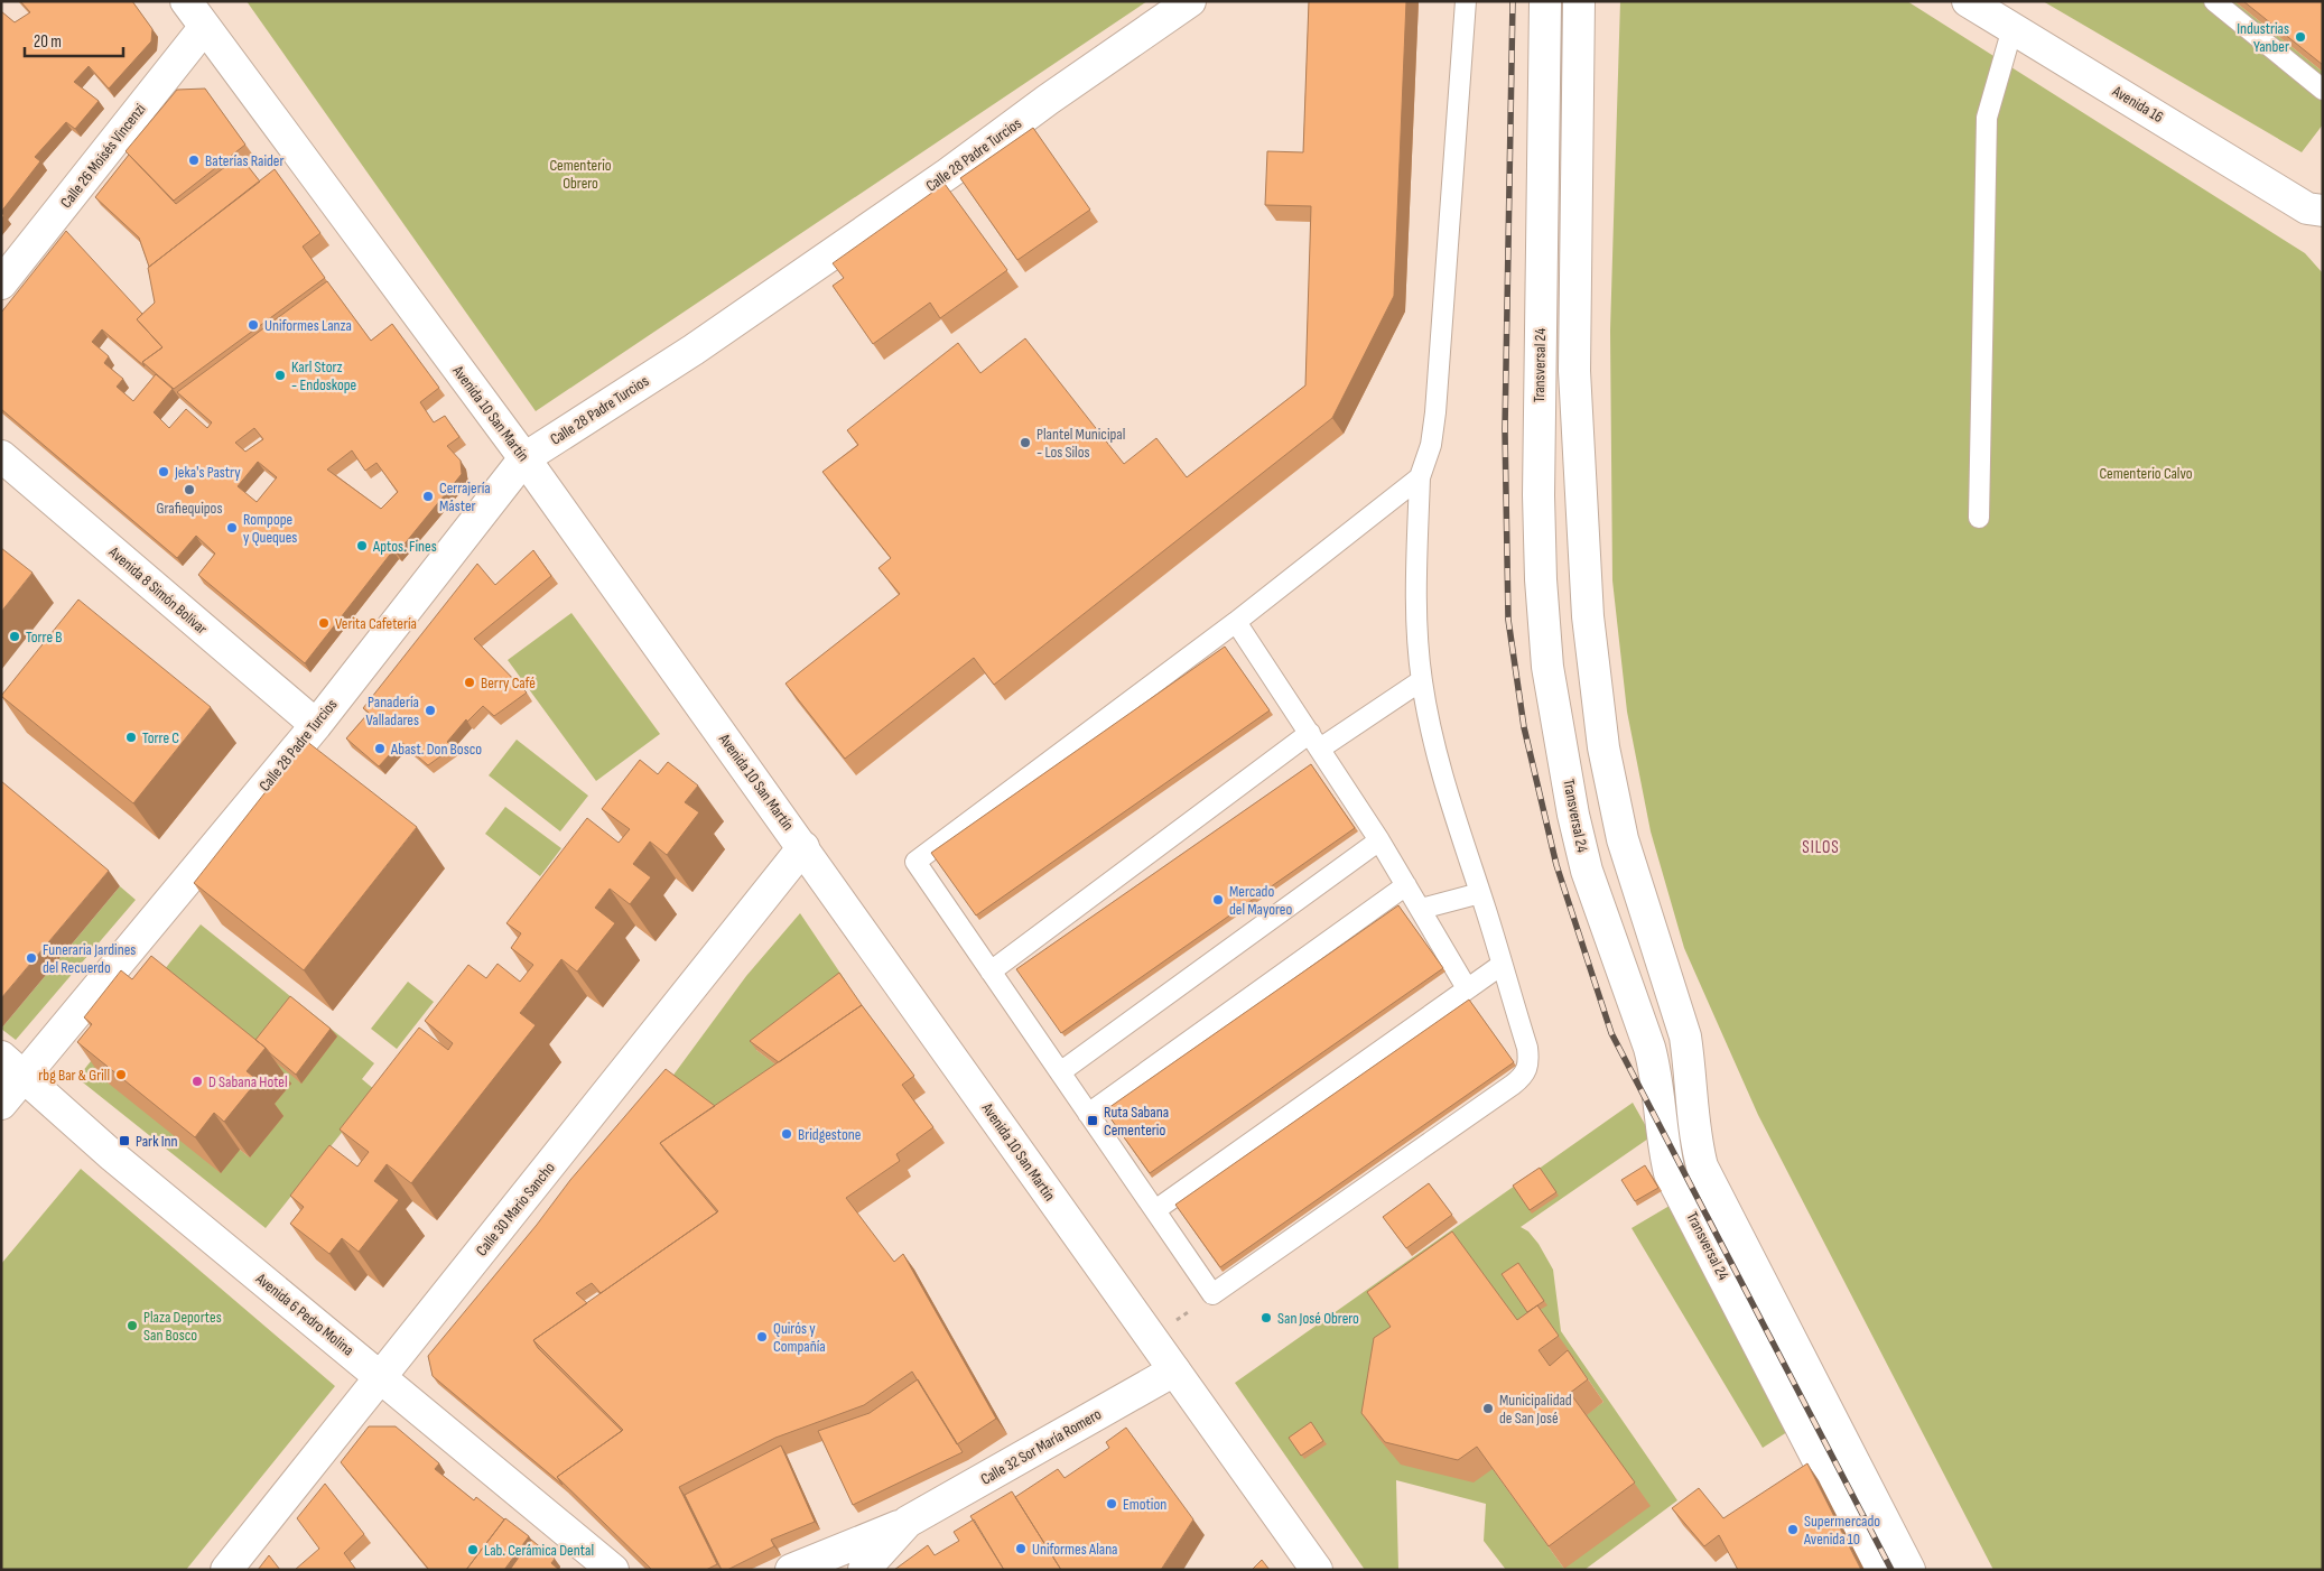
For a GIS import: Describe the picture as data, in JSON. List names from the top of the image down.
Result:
{
  "streets": {
    "street": [
      "Avenida 16",
      "Calle 28 Padre Turcios",
      "Calle 26 Moisés Vincenzi",
      "Transversal 24",
      "Avenida 10 San Martín",
      "Avenida 8 Simón Bolívar",
      "Calle 30 Mario Sancho",
      "Avenida 6 Pedro Molina",
      "Calle 32 Sor María Romero"
    ]
  },
  "crossings": [
    ["Calle 28 Padre Turcios", "Avenida 10 San Martín"],
    ["Calle 28 Padre Turcios", "Avenida 8 Simón Bolívar"],
    ["Calle 28 Padre Turcios", "Avenida 6 Pedro Molina"],
    ["Calle 26 Moisés Vincenzi", "Avenida 10 San Martín"],
    ["Avenida 10 San Martín", "Calle 30 Mario Sancho"],
    ["Avenida 10 San Martín", "Calle 32 Sor María Romero"],
    ["Calle 30 Mario Sancho", "Avenida 6 Pedro Molina"]
  ],
  "districts": ["SILOS"],
  "parks": ["Cementerio Obrero", "Cementerio Calvo"],
  "places": {
    "other": [
      "Industrias Yanber",
      "Baterías Raider",
      "Uniformes Lanza",
      "Karl Storz - Endoskope",
      "Plantel Municipal - Los Silos",
      "Jeka's Pastry",
      "Grafiequipos",
      "Cerrajería Máster",
      "Rompope y Queques",
      "Aptos. Fines",
      "Verita Cafetería",
      "Torre B",
      "Berry Café",
      "Panadería Valladares",
      "Torre C",
      "Abast. Don Bosco",
      "Mercado del Mayoreo",
      "Funeraria Jardines del Recuerdo",
      "rbg Bar & Grill",
      "D Sabana Hotel",
      "Bridgestone",
      "San José Obrero",
      "Plaza Deportes San Bosco",
      "Quirós y Compañía",
      "Municipalidad de San José",
      "Emotion",
      "Supermercado Avenida 10",
      "Uniformes Alana",
      "Lab. Cerámica Dental"
    ],
    "transit": ["Ruta Sabana Cementerio", "Park Inn"]
  },
  "scale_bar": "20 m"
}
